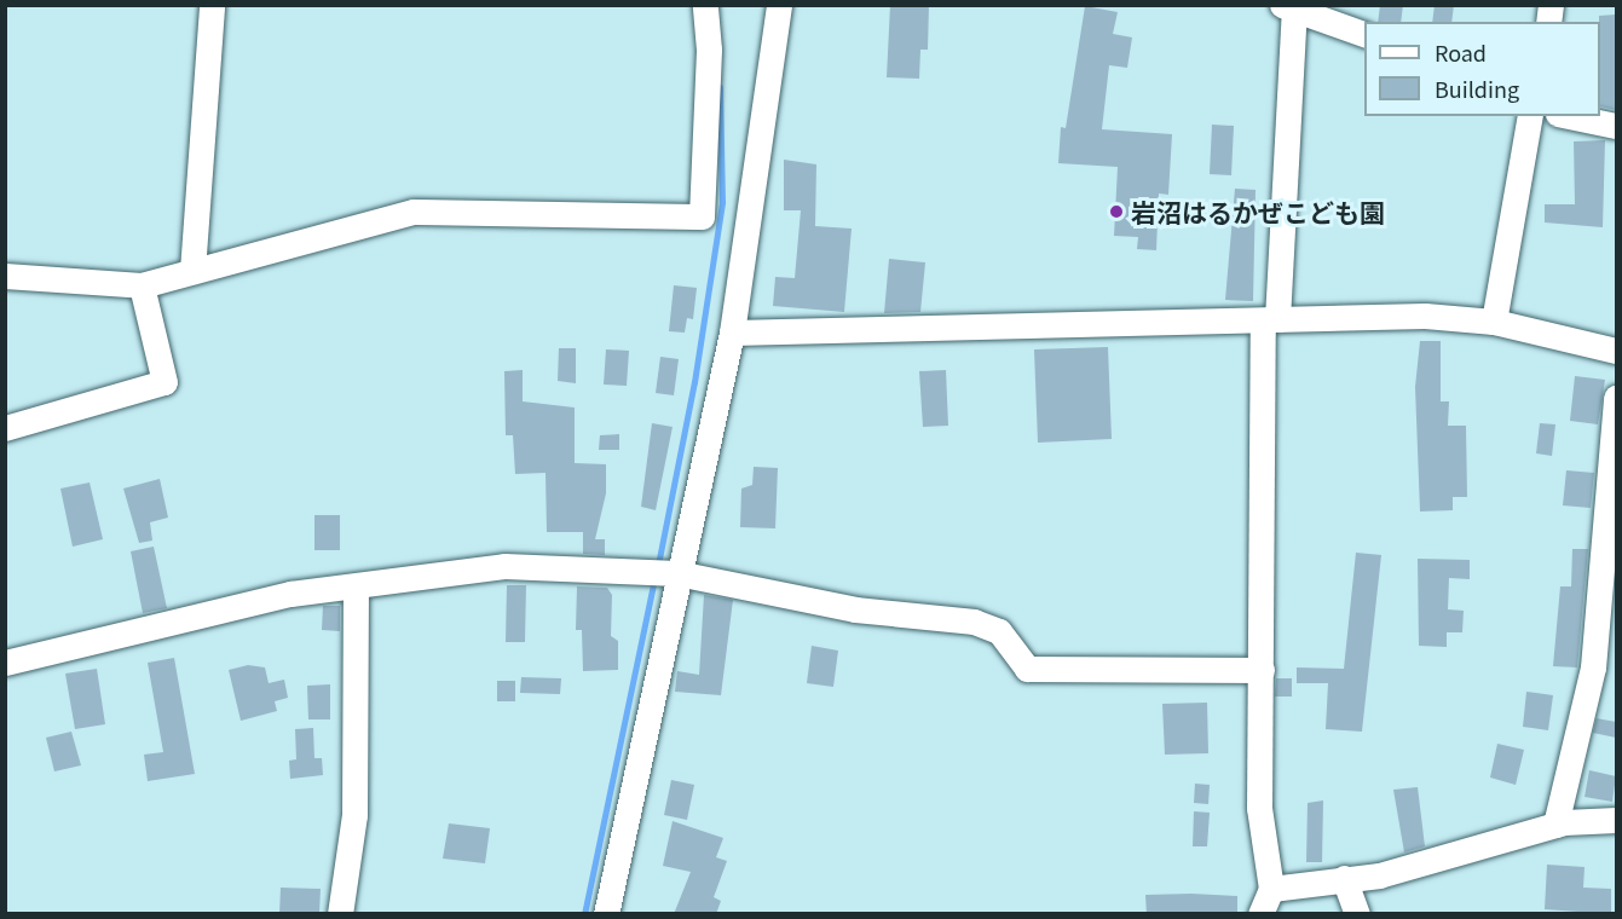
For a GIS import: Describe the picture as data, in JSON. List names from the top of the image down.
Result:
{
  "places": ["岩沼はるかぜこども園"],
  "legend": ["Road", "Building"]
}
